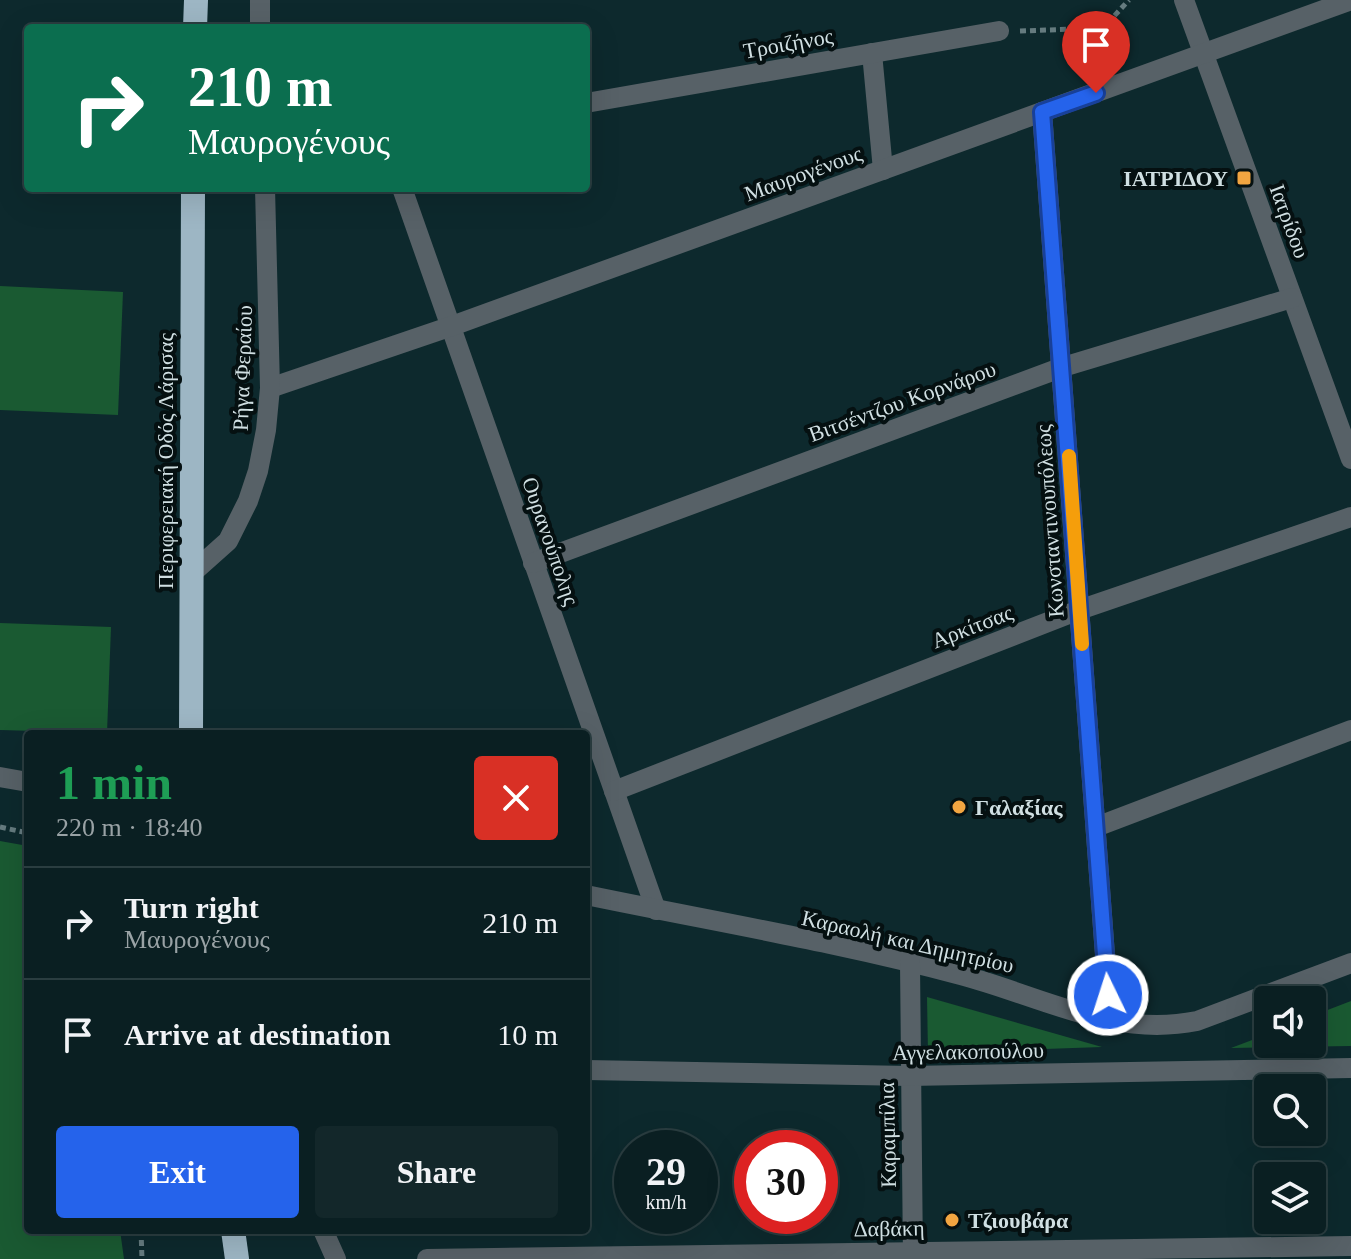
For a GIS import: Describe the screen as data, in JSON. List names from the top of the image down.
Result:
{
  "streets": {
    "highway": ["Περιφερειακή Οδός Λάρισας"],
    "street": [
      "Τρoιζήνος",
      "Μαυρογένους",
      "Ιατρίδου",
      "Ρήγα Φεραίου",
      "Βιτσέντζου Κορνάρου",
      "Κωνσταντινουπόλεως",
      "Ουρανούπολης",
      "Αρκίτσας",
      "Καραολή και Δημητρίου",
      "Αγγελακοπούλου",
      "Καραμπίλια",
      "Δαβάκη"
    ]
  },
  "crossings": [
    ["Μαυρογένους", "Ιατρίδου"],
    ["Μαυρογένους", "Ρήγα Φεραίου"],
    ["Μαυρογένους", "Κωνσταντινουπόλεως"],
    ["Μαυρογένους", "Ουρανούπολης"],
    ["Ιατρίδου", "Βιτσέντζου Κορνάρου"],
    ["Ρήγα Φεραίου", "Περιφερειακή Οδός Λάρισας"],
    ["Βιτσέντζου Κορνάρου", "Κωνσταντινουπόλεως"],
    ["Βιτσέντζου Κορνάρου", "Ουρανούπολης"],
    ["Κωνσταντινουπόλεως", "Αρκίτσας"],
    ["Κωνσταντινουπόλεως", "Καραολή και Δημητρίου"],
    ["Ουρανούπολης", "Αρκίτσας"],
    ["Ουρανούπολης", "Καραολή και Δημητρίου"],
    ["Καραολή και Δημητρίου", "Καραμπίλια"],
    ["Αγγελακοπούλου", "Καραμπίλια"],
    ["Καραμπίλια", "Δαβάκη"]
  ],
  "places": {
    "transit": ["ΙΑΤΡΙΔΟΥ"],
    "other": ["Γαλαξίας", "Τζιουβάρα"]
  },
  "page": {
    "turn": ["210 m", "Μαυρογένους"],
    "heading": ["1 min", "220 m · 18:40"],
    "list": [
      {
        "name": "Turn right",
        "note": "Μαυρογένους",
        "value": "210 m"
      },
      {
        "name": "Arrive at destination",
        "value": "10 m"
      }
    ],
    "buttons": ["Exit", "Share"],
    "speed": "29 km/h",
    "limit": "30"
  }
}
